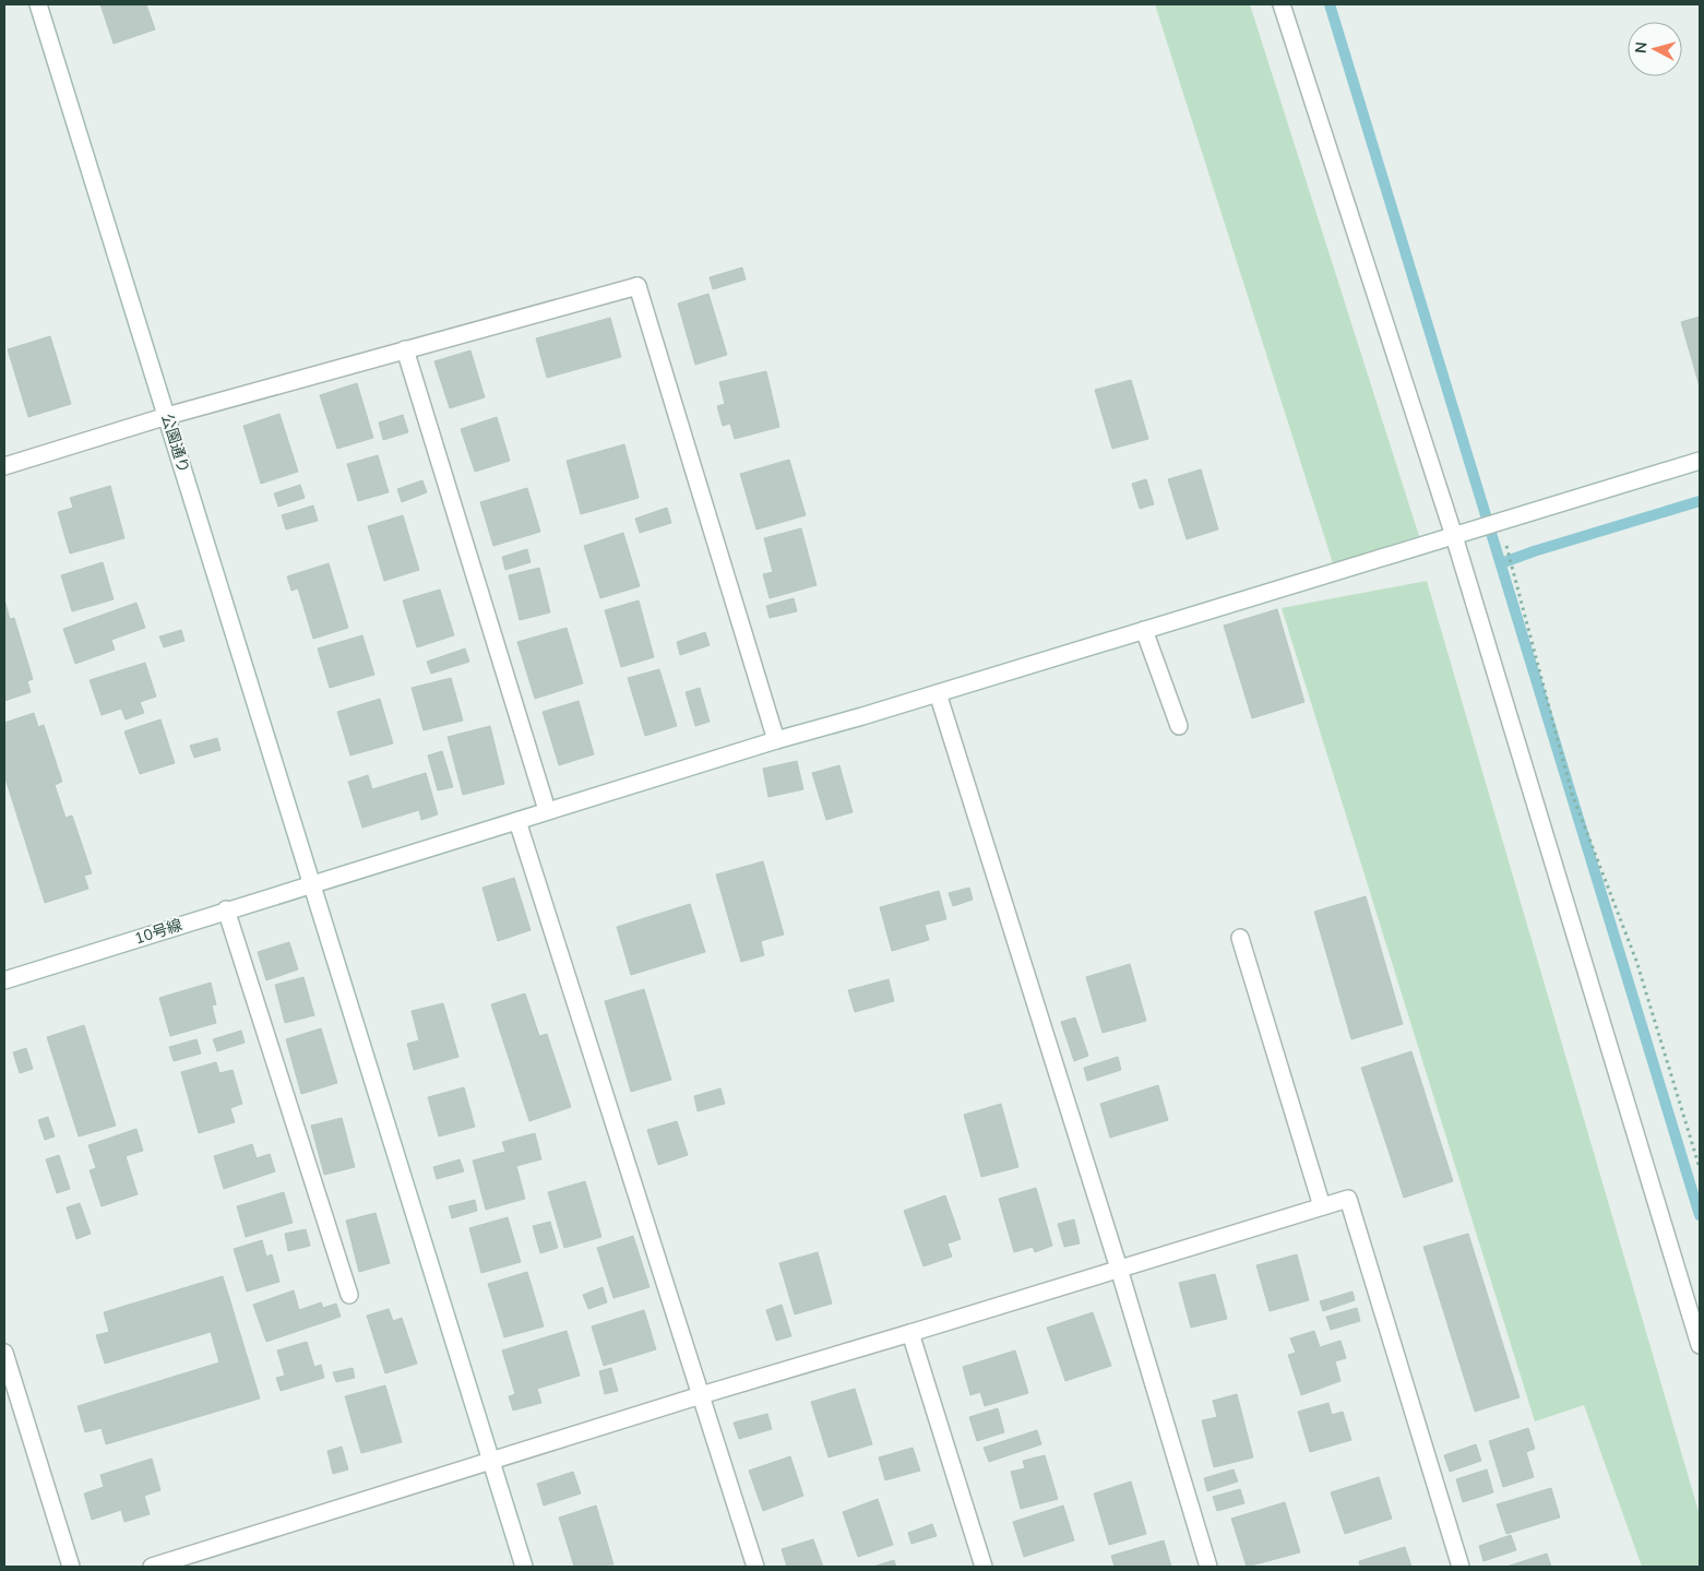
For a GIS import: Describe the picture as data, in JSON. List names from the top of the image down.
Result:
{
  "streets": {
    "street": ["公園通り", "10号線"]
  },
  "crossings": [
    ["公園通り", "10号線"]
  ],
  "north": "left"
}
